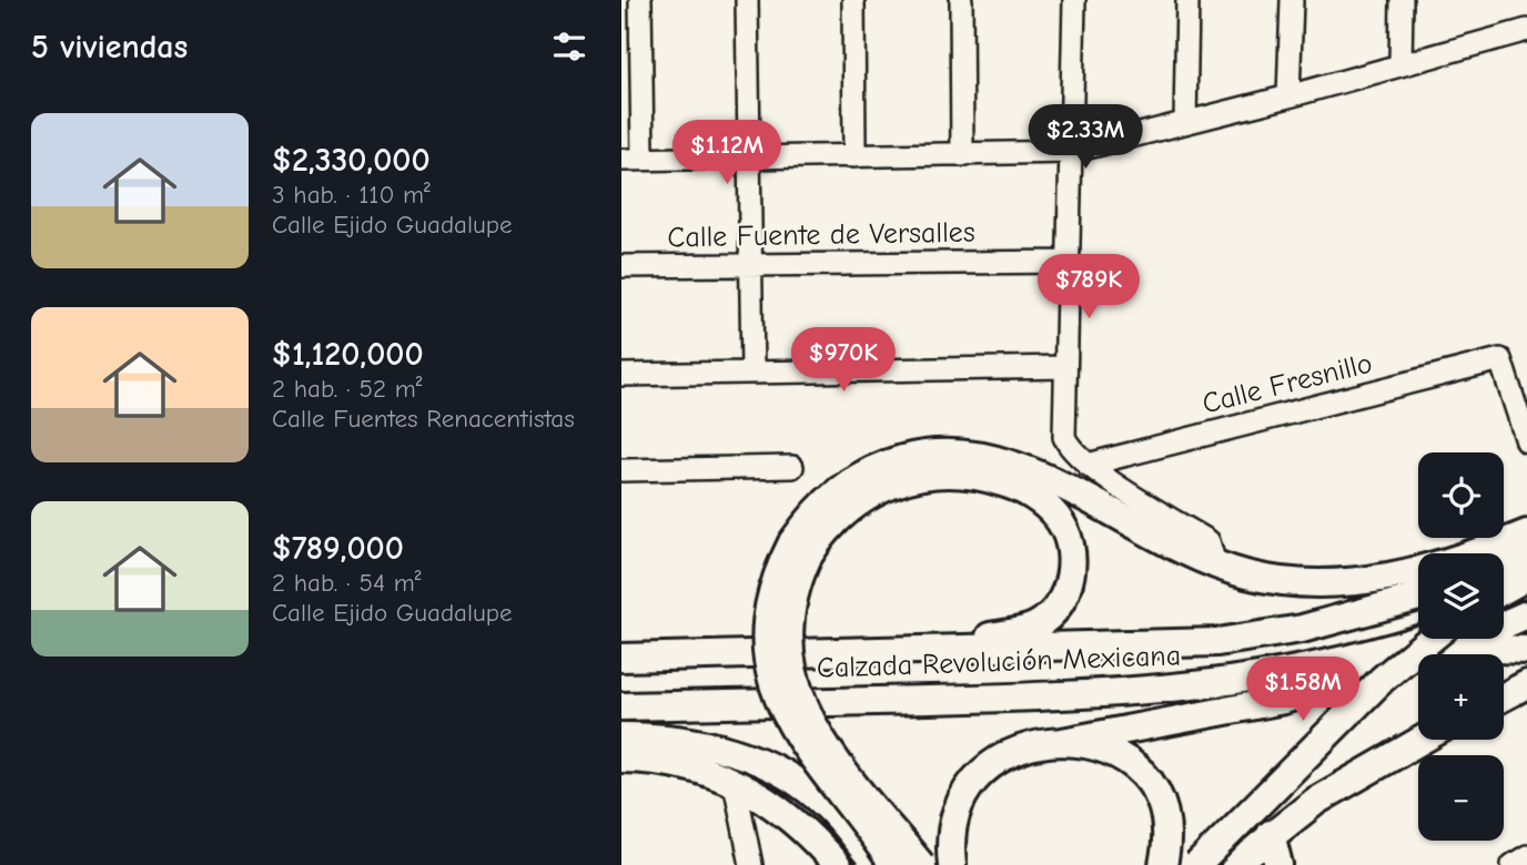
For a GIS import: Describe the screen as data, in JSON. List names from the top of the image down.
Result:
{
  "streets": {
    "main road": ["Calzada Revolución Mexicana"],
    "street": ["Calle Fuente de Versalles", "Calle Fresnillo"]
  },
  "page": {
    "heading": "5 viviendas",
    "list": [
      {
        "name": "$2,330,000",
        "note": "3 hab. · 110 m² · Calle Ejido Guadalupe"
      },
      {
        "name": "$1,120,000",
        "note": "2 hab. · 52 m² · Calle Fuentes Renacentistas"
      },
      {
        "name": "$789,000",
        "note": "2 hab. · 54 m² · Calle Ejido Guadalupe"
      }
    ],
    "price": [
      "$2.33M",
      "$1.12M",
      "$789K",
      "$970K",
      "$1.58M"
    ],
    "map_buttons": ["+", "−"]
  }
}
